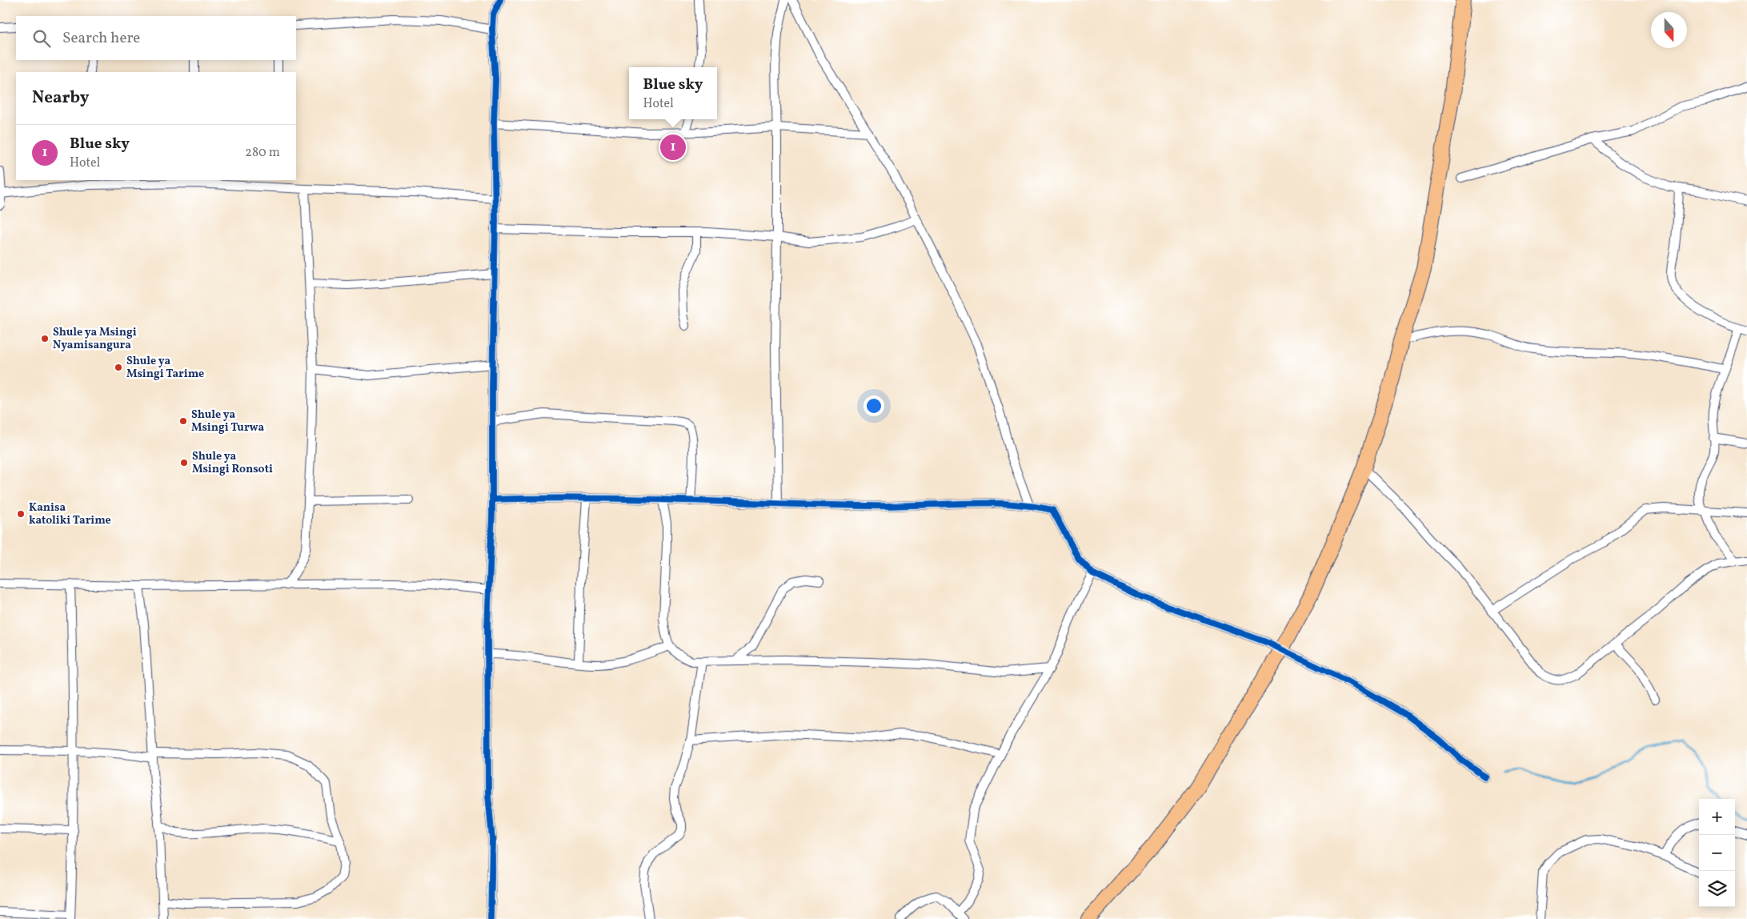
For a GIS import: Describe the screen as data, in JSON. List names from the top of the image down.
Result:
{
  "places": [
    "Shule ya Msingi Nyamisangura",
    "Shule ya Msingi Tarime",
    "Shule ya Msingi Turwa",
    "Shule ya Msingi Ronsoti",
    "Kanisa katoliki Tarime"
  ],
  "north": "bottom",
  "page": {
    "search": "Search here",
    "popup": ["Blue sky", "Hotel"],
    "heading": "Nearby",
    "list": [
      {
        "mark": "1",
        "name": "Blue sky",
        "note": "Hotel",
        "value": "280 m"
      }
    ],
    "pins": "1",
    "map_buttons": ["+", "−"]
  }
}
